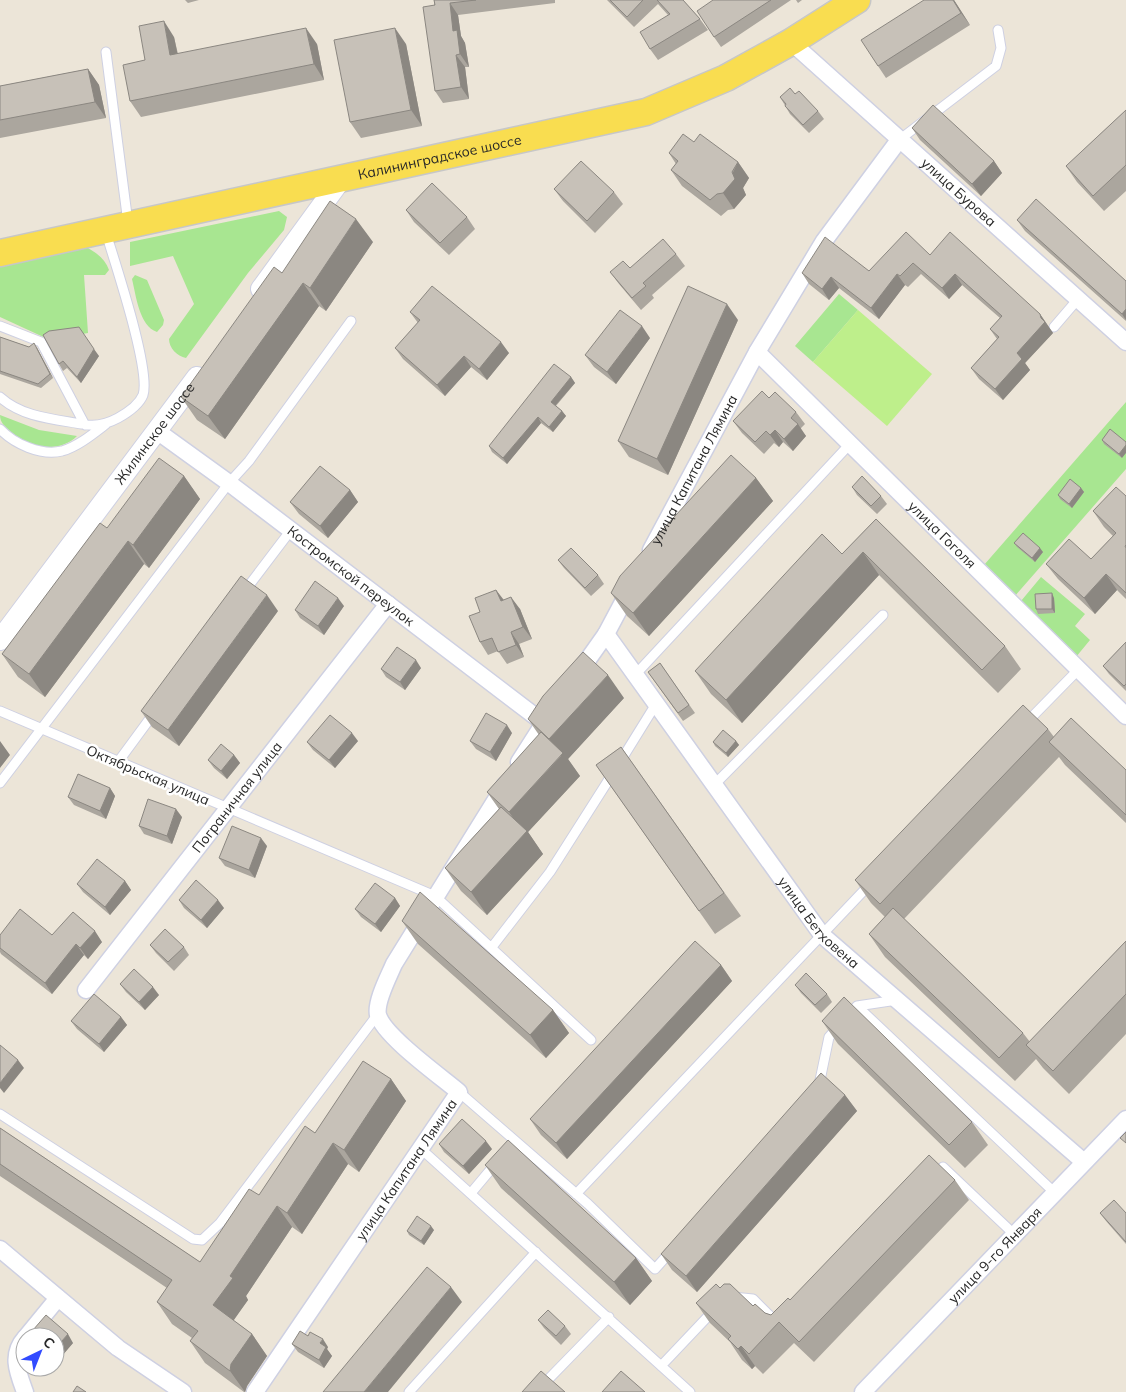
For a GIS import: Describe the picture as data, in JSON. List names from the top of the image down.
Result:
{
  "streets": {
    "main road": ["Калининградское шоссе"],
    "street": [
      "улица Бурова",
      "Жилинское шоссе",
      "улица Капитана Лямина",
      "улица Гоголя",
      "Костромской переулок",
      "Пограничная улица",
      "улица Бетховена",
      "улица 9-го Января"
    ],
    "lane": ["Октябрьская улица"]
  },
  "crossings": [
    ["Калининградское шоссе", "улица Бурова"],
    ["улица Бурова", "улица Капитана Лямина"],
    ["Жилинское шоссе", "Костромской переулок"],
    ["улица Капитана Лямина", "улица Гоголя"],
    ["улица Капитана Лямина", "Костромской переулок"],
    ["улица Капитана Лямина", "Октябрьская улица"],
    ["улица Капитана Лямина", "улица Бетховена"],
    ["Костромской переулок", "Пограничная улица"],
    ["Октябрьская улица", "Пограничная улица"],
    ["улица Бетховена", "улица 9-го Января"]
  ],
  "north": "top right"
}
